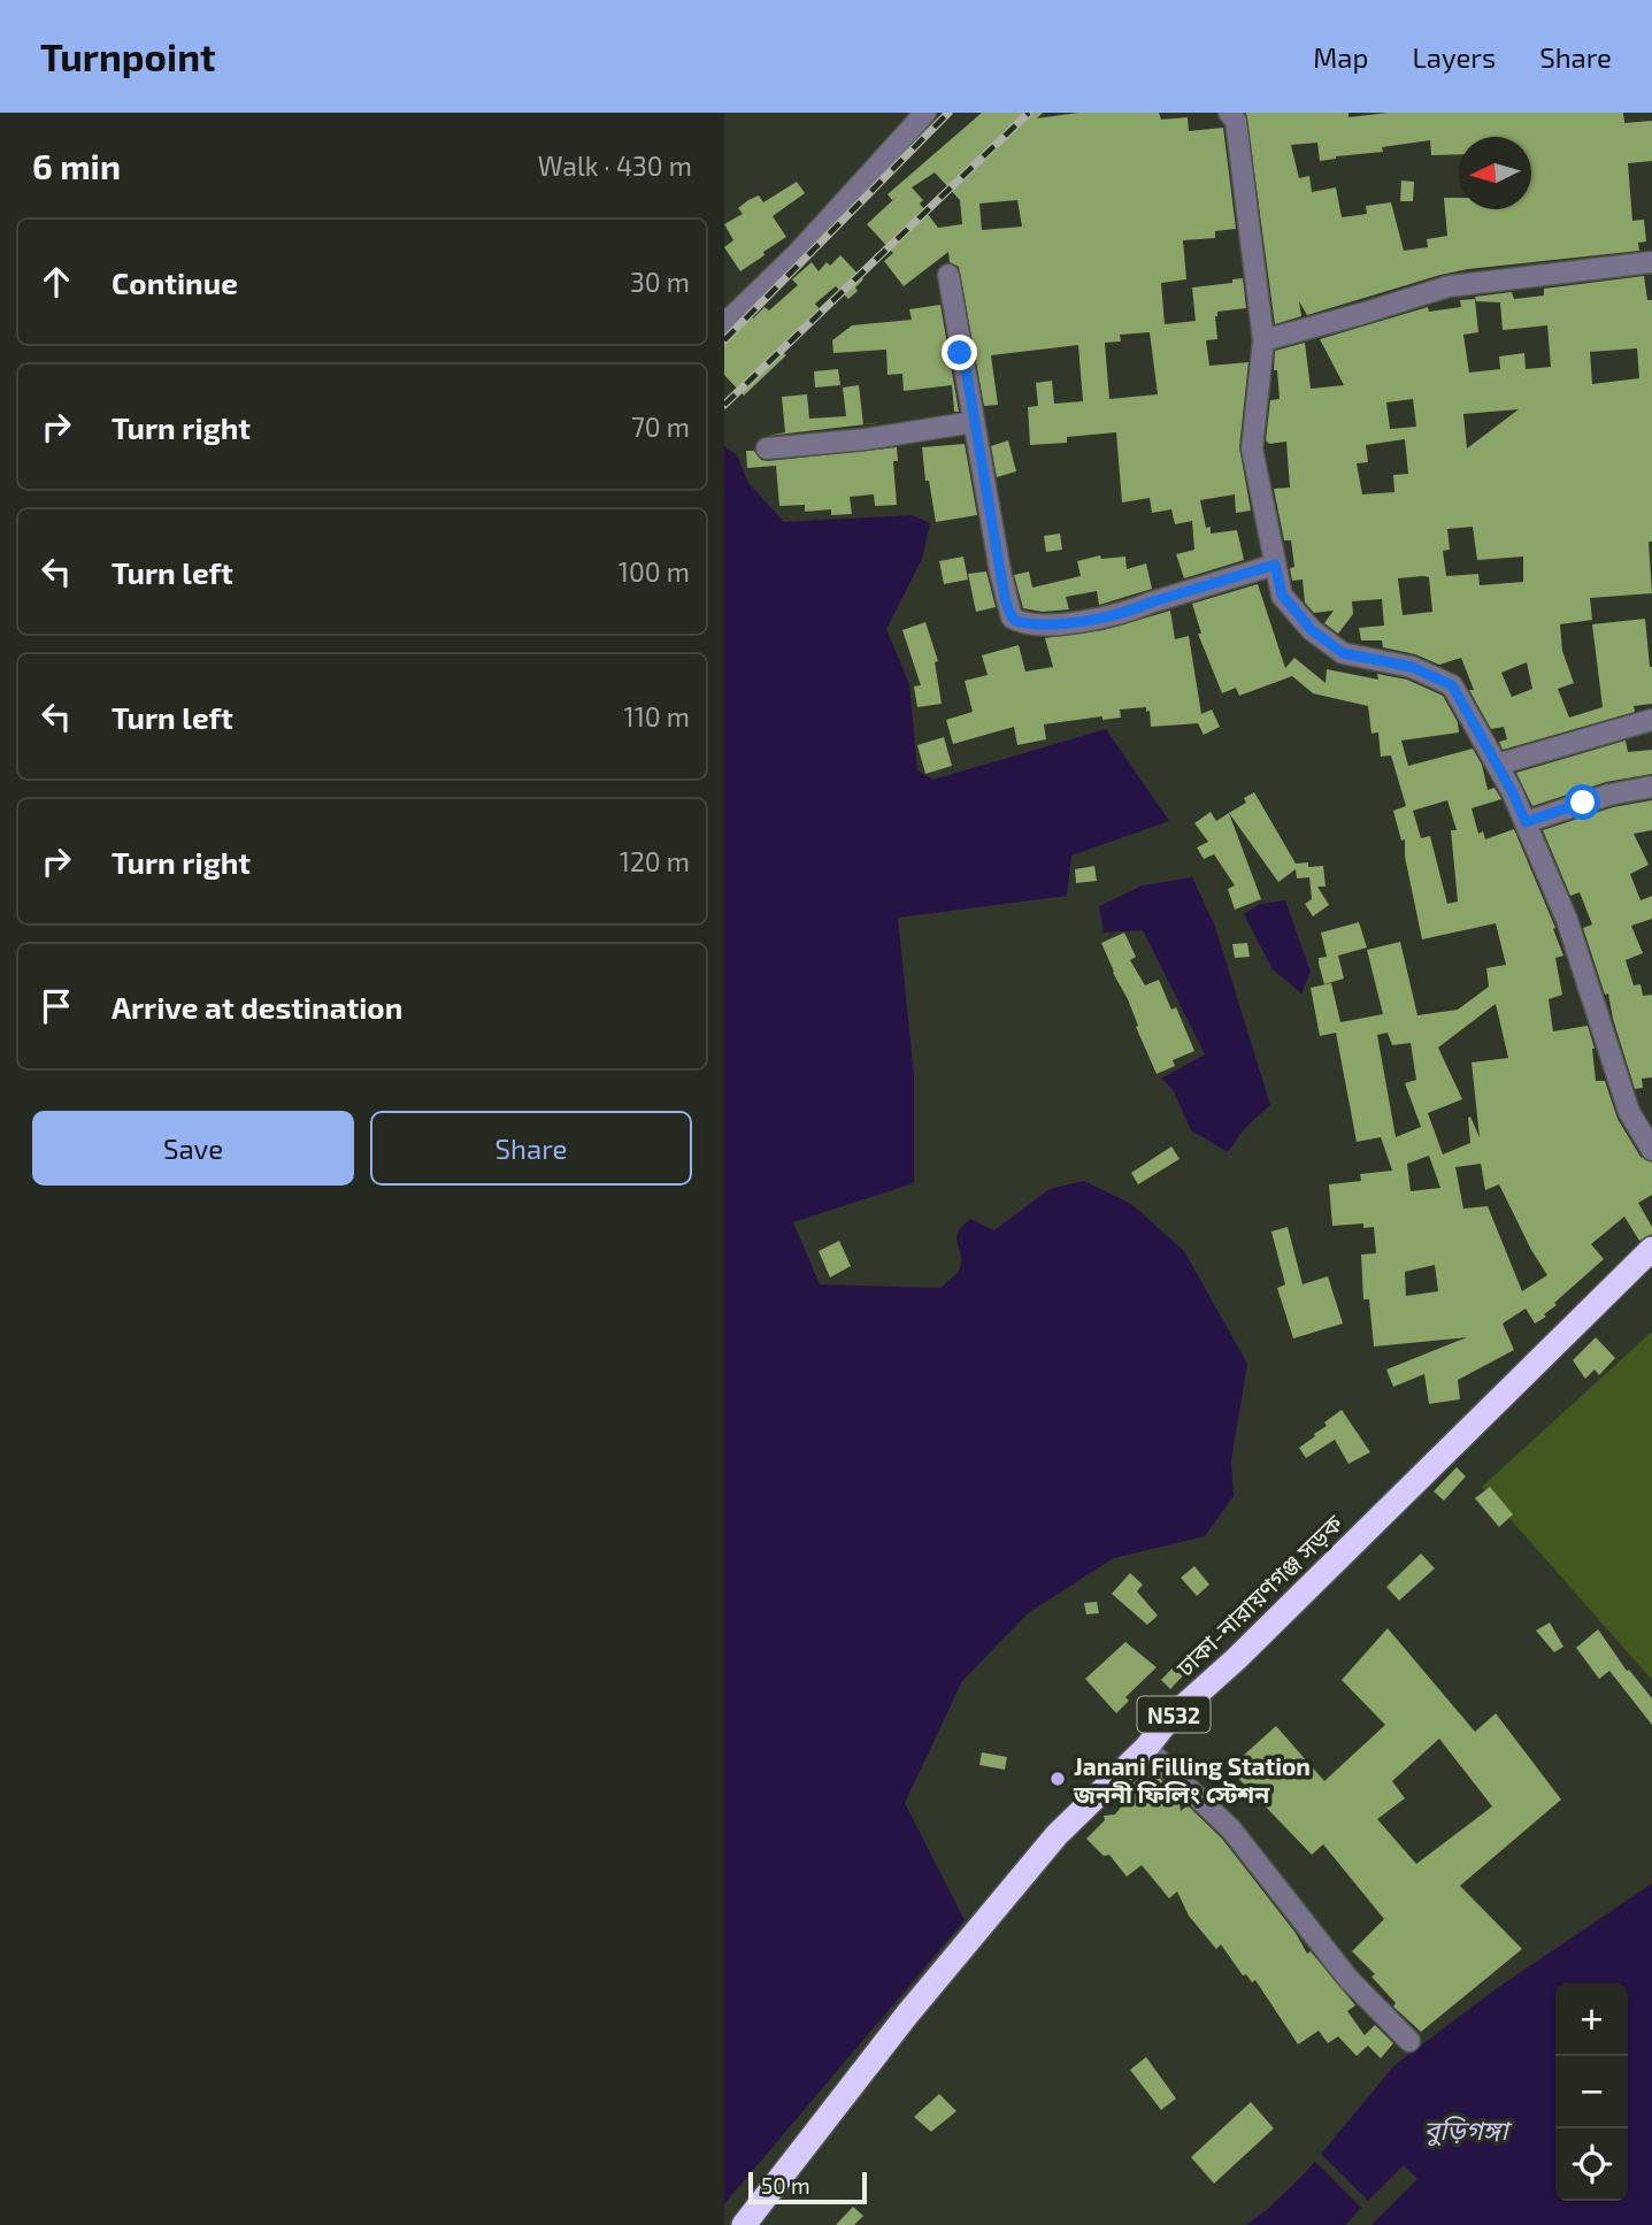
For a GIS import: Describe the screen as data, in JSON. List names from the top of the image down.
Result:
{
  "streets": {
    "highway": ["ঢাকা-নারায়ণগঞ্জ সড়ক", "N532"]
  },
  "water": ["বুড়িগঙ্গা"],
  "places": ["Janani Filling Station জননী ফিলিং স্টেশন"],
  "scale_bar": "50 m",
  "north": "left",
  "page": {
    "header": "Turnpoint",
    "nav": ["Map", "Layers", "Share"],
    "heading": ["6 min", "Walk · 430 m"],
    "list": [
      ["Continue", "30 m"],
      ["Turn right", "70 m"],
      ["Turn left", "100 m"],
      ["Turn left", "110 m"],
      ["Turn right", "120 m"],
      "Arrive at destination"
    ],
    "buttons": ["Save", "Share"],
    "map_buttons": ["+", "−"],
    "scale": "50 m"
  }
}
